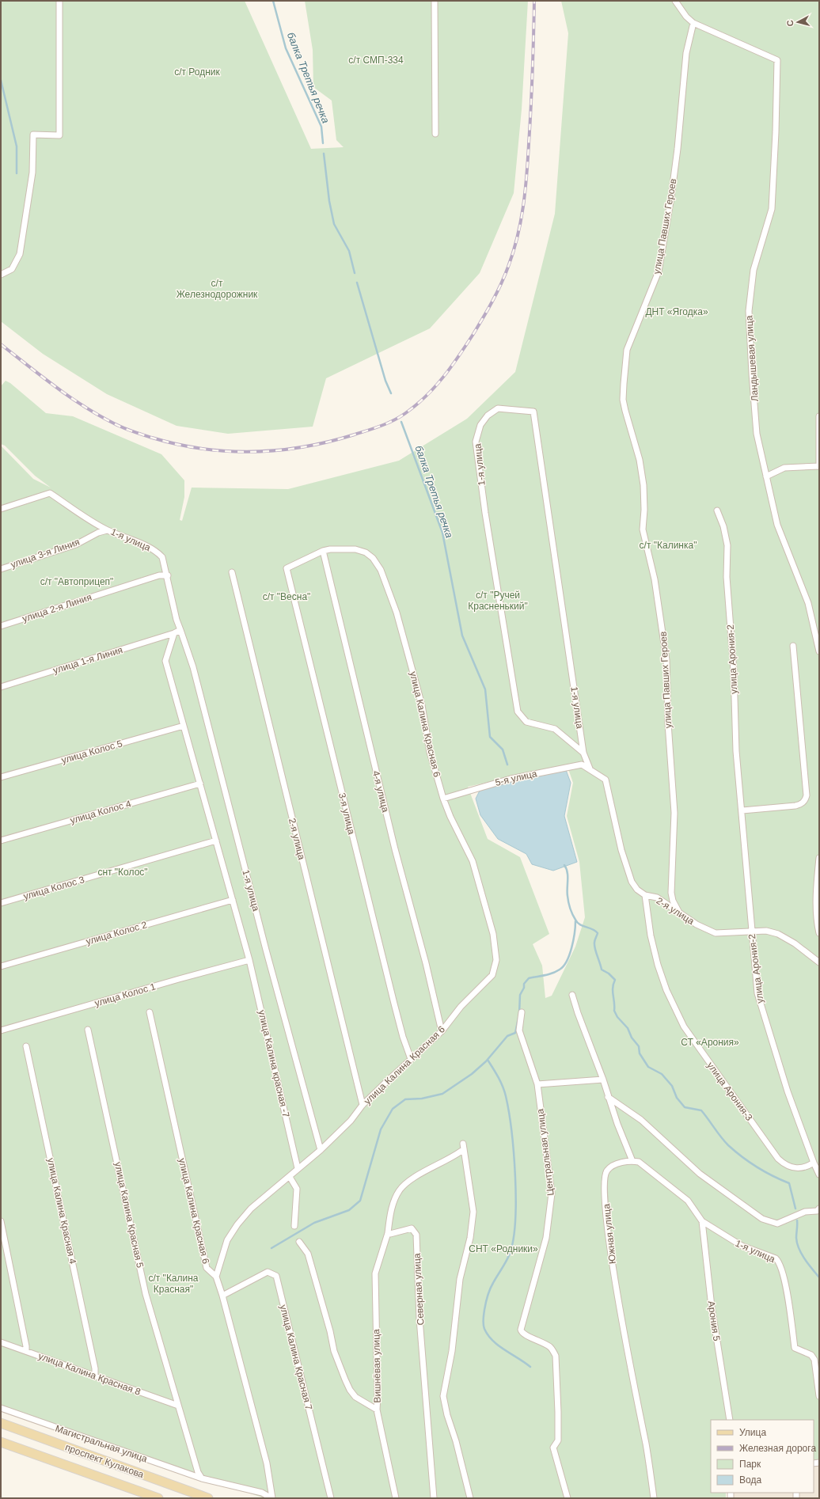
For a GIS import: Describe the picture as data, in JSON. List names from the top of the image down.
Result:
{
  "streets": {
    "main road": ["проспект Кулакова"],
    "street": [
      "улица Павших Героев",
      "Ландышевая улица",
      "1-я улица",
      "улица 3-я Линия",
      "улица 2-я Линия",
      "улица Арония-2",
      "улица 1-я Линия",
      "улица Калина Красная 6",
      "улица Колос 5",
      "5-я улица",
      "4-я улица",
      "улица Колос 4",
      "3-я улица",
      "2-я улица",
      "улица Колос 3",
      "улица Колос 2",
      "улица Колос 1",
      "улица Калина красная -7",
      "улица Арония-3",
      "Центральная улица",
      "улица Калина Красная 4",
      "улица Калина Красная 5",
      "Южная улица",
      "Северная улица",
      "Арония 5",
      "улица Калина Красная 7",
      "Вишнёвая улица",
      "улица Калина Красная 8",
      "Магистральная улица"
    ]
  },
  "crossings": [
    ["улица Павших Героев", "Ландышевая улица"],
    ["улица Павших Героев", "2-я улица"],
    ["1-я улица", "улица 3-я Линия"],
    ["1-я улица", "улица 2-я Линия"],
    ["1-я улица", "улица Калина Красная 6"],
    ["1-я улица", "5-я улица"],
    ["1-я улица", "2-я улица"],
    ["1-я улица", "Южная улица"],
    ["1-я улица", "Арония 5"],
    ["улица Арония-2", "2-я улица"],
    ["улица Арония-2", "улица Арония-3"],
    ["улица Калина Красная 6", "5-я улица"],
    ["улица Калина Красная 6", "4-я улица"],
    ["улица Калина Красная 6", "3-я улица"],
    ["улица Калина Красная 6", "2-я улица"],
    ["улица Калина Красная 6", "улица Калина красная -7"],
    ["улица Калина Красная 6", "улица Калина Красная 7"],
    ["улица Калина Красная 6", "Магистральная улица"],
    ["5-я улица", "2-я улица"],
    ["4-я улица", "3-я улица"],
    ["2-я улица", "улица Арония-3"],
    ["улица Колос 1", "улица Калина красная -7"],
    ["улица Калина Красная 4", "улица Калина Красная 8"],
    ["улица Калина Красная 5", "улица Калина Красная 8"],
    ["улица Калина Красная 5", "Магистральная улица"],
    ["Северная улица", "Вишнёвая улица"]
  ],
  "water": ["балка Третья речка"],
  "parks": [
    "с/т СМП-334",
    "с/т Родник",
    "с/т Железнодорожник",
    "ДНТ «Ягодка»",
    "с/т \"Калинка\"",
    "с/т \"Автоприцеп\"",
    "с/т \"Ручей Красненький\"",
    "с/т \"Весна\"",
    "снт \"Колос\"",
    "СТ «Арония»",
    "СНТ «Родники»",
    "с/т \"Калина Красная\""
  ],
  "legend": [
    "Улица",
    "Железная дорога",
    "Парк",
    "Вода"
  ],
  "north": "left"
}
